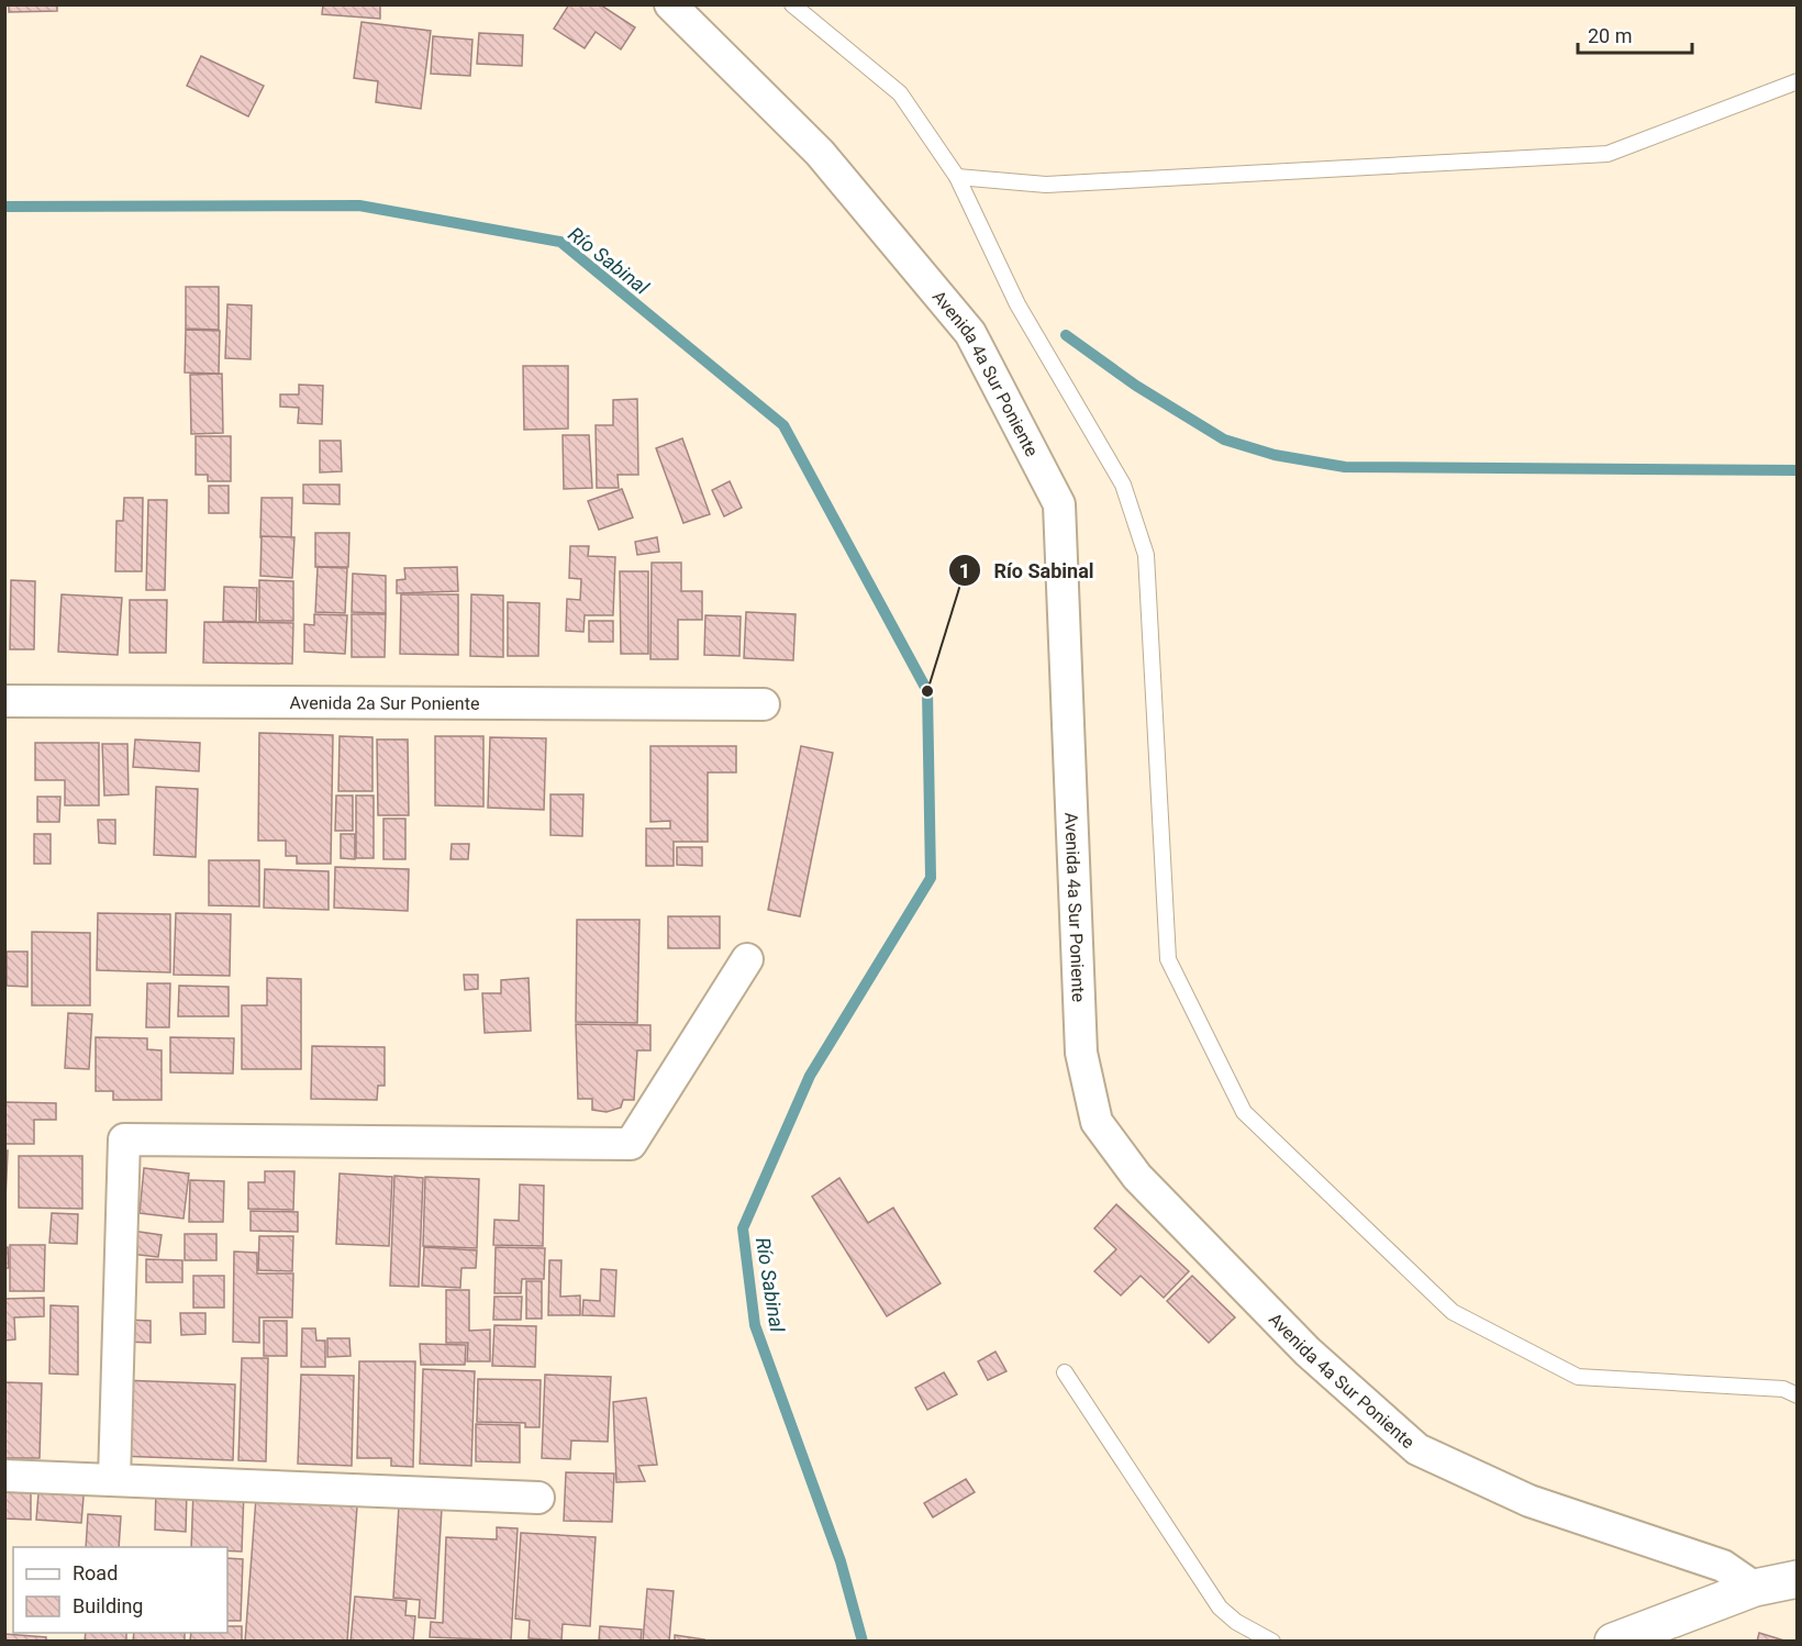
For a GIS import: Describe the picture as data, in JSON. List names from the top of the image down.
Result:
{
  "streets": {
    "street": ["Avenida 4a Sur Poniente", "Avenida 2a Sur Poniente"]
  },
  "water": ["Río Sabinal"],
  "places": ["Río Sabinal"],
  "legend": ["Road", "Building"],
  "scale_bar": "20 m"
}
